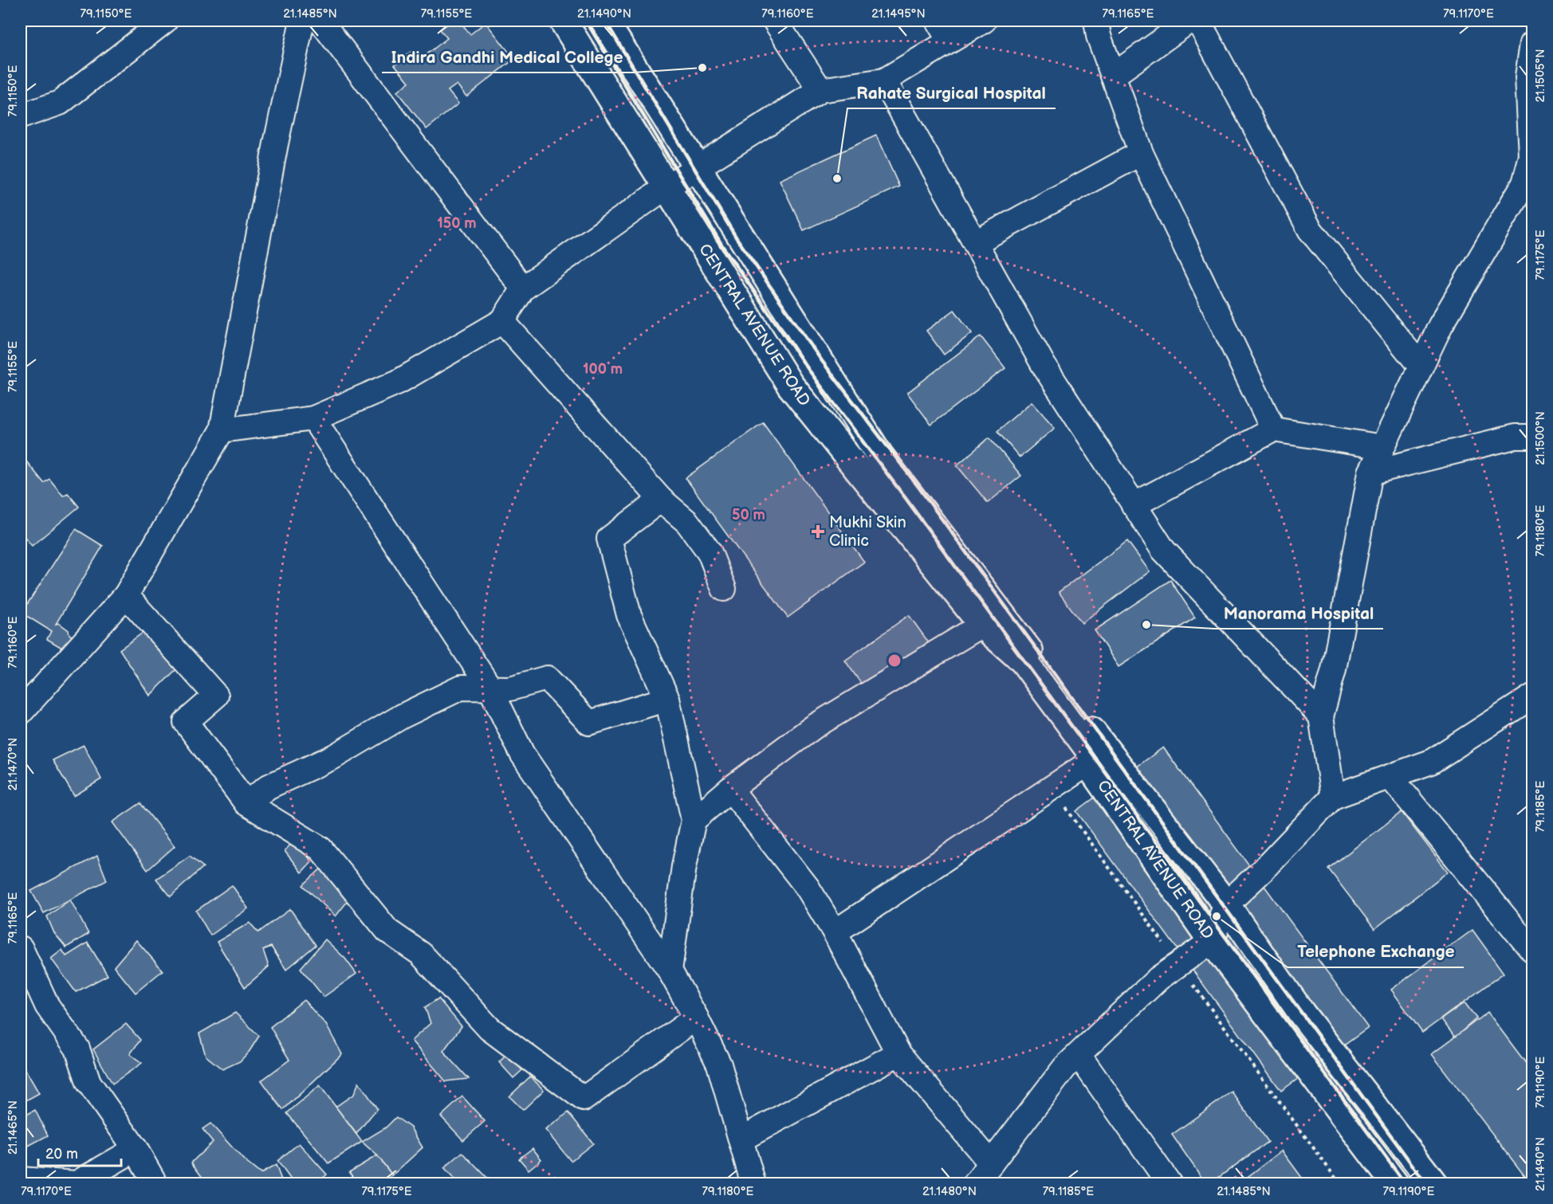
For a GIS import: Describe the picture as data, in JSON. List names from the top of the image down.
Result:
{
  "streets": {
    "main road": ["CENTRAL AVENUE ROAD"]
  },
  "places": {
    "other": [
      "Indira Gandhi Medical College",
      "Rahate Surgical Hospital",
      "Manorama Hospital",
      "Telephone Exchange"
    ],
    "health": ["Mukhi Skin Clinic"]
  },
  "scale_bar": "20 m",
  "coordinates": [
    "79.1150°E",
    "21.1485°N",
    "79.1155°E",
    "21.1490°N",
    "79.1160°E",
    "21.1495°N",
    "79.1165°E",
    "79.1170°E",
    "21.1505°N",
    "79.1175°E",
    "21.1500°N",
    "79.1180°E",
    "21.1470°N",
    "79.1185°E",
    "79.1190°E",
    "21.1465°N",
    "21.1480°N"
  ],
  "rings": ["150 m", "100 m", "50 m"]
}
